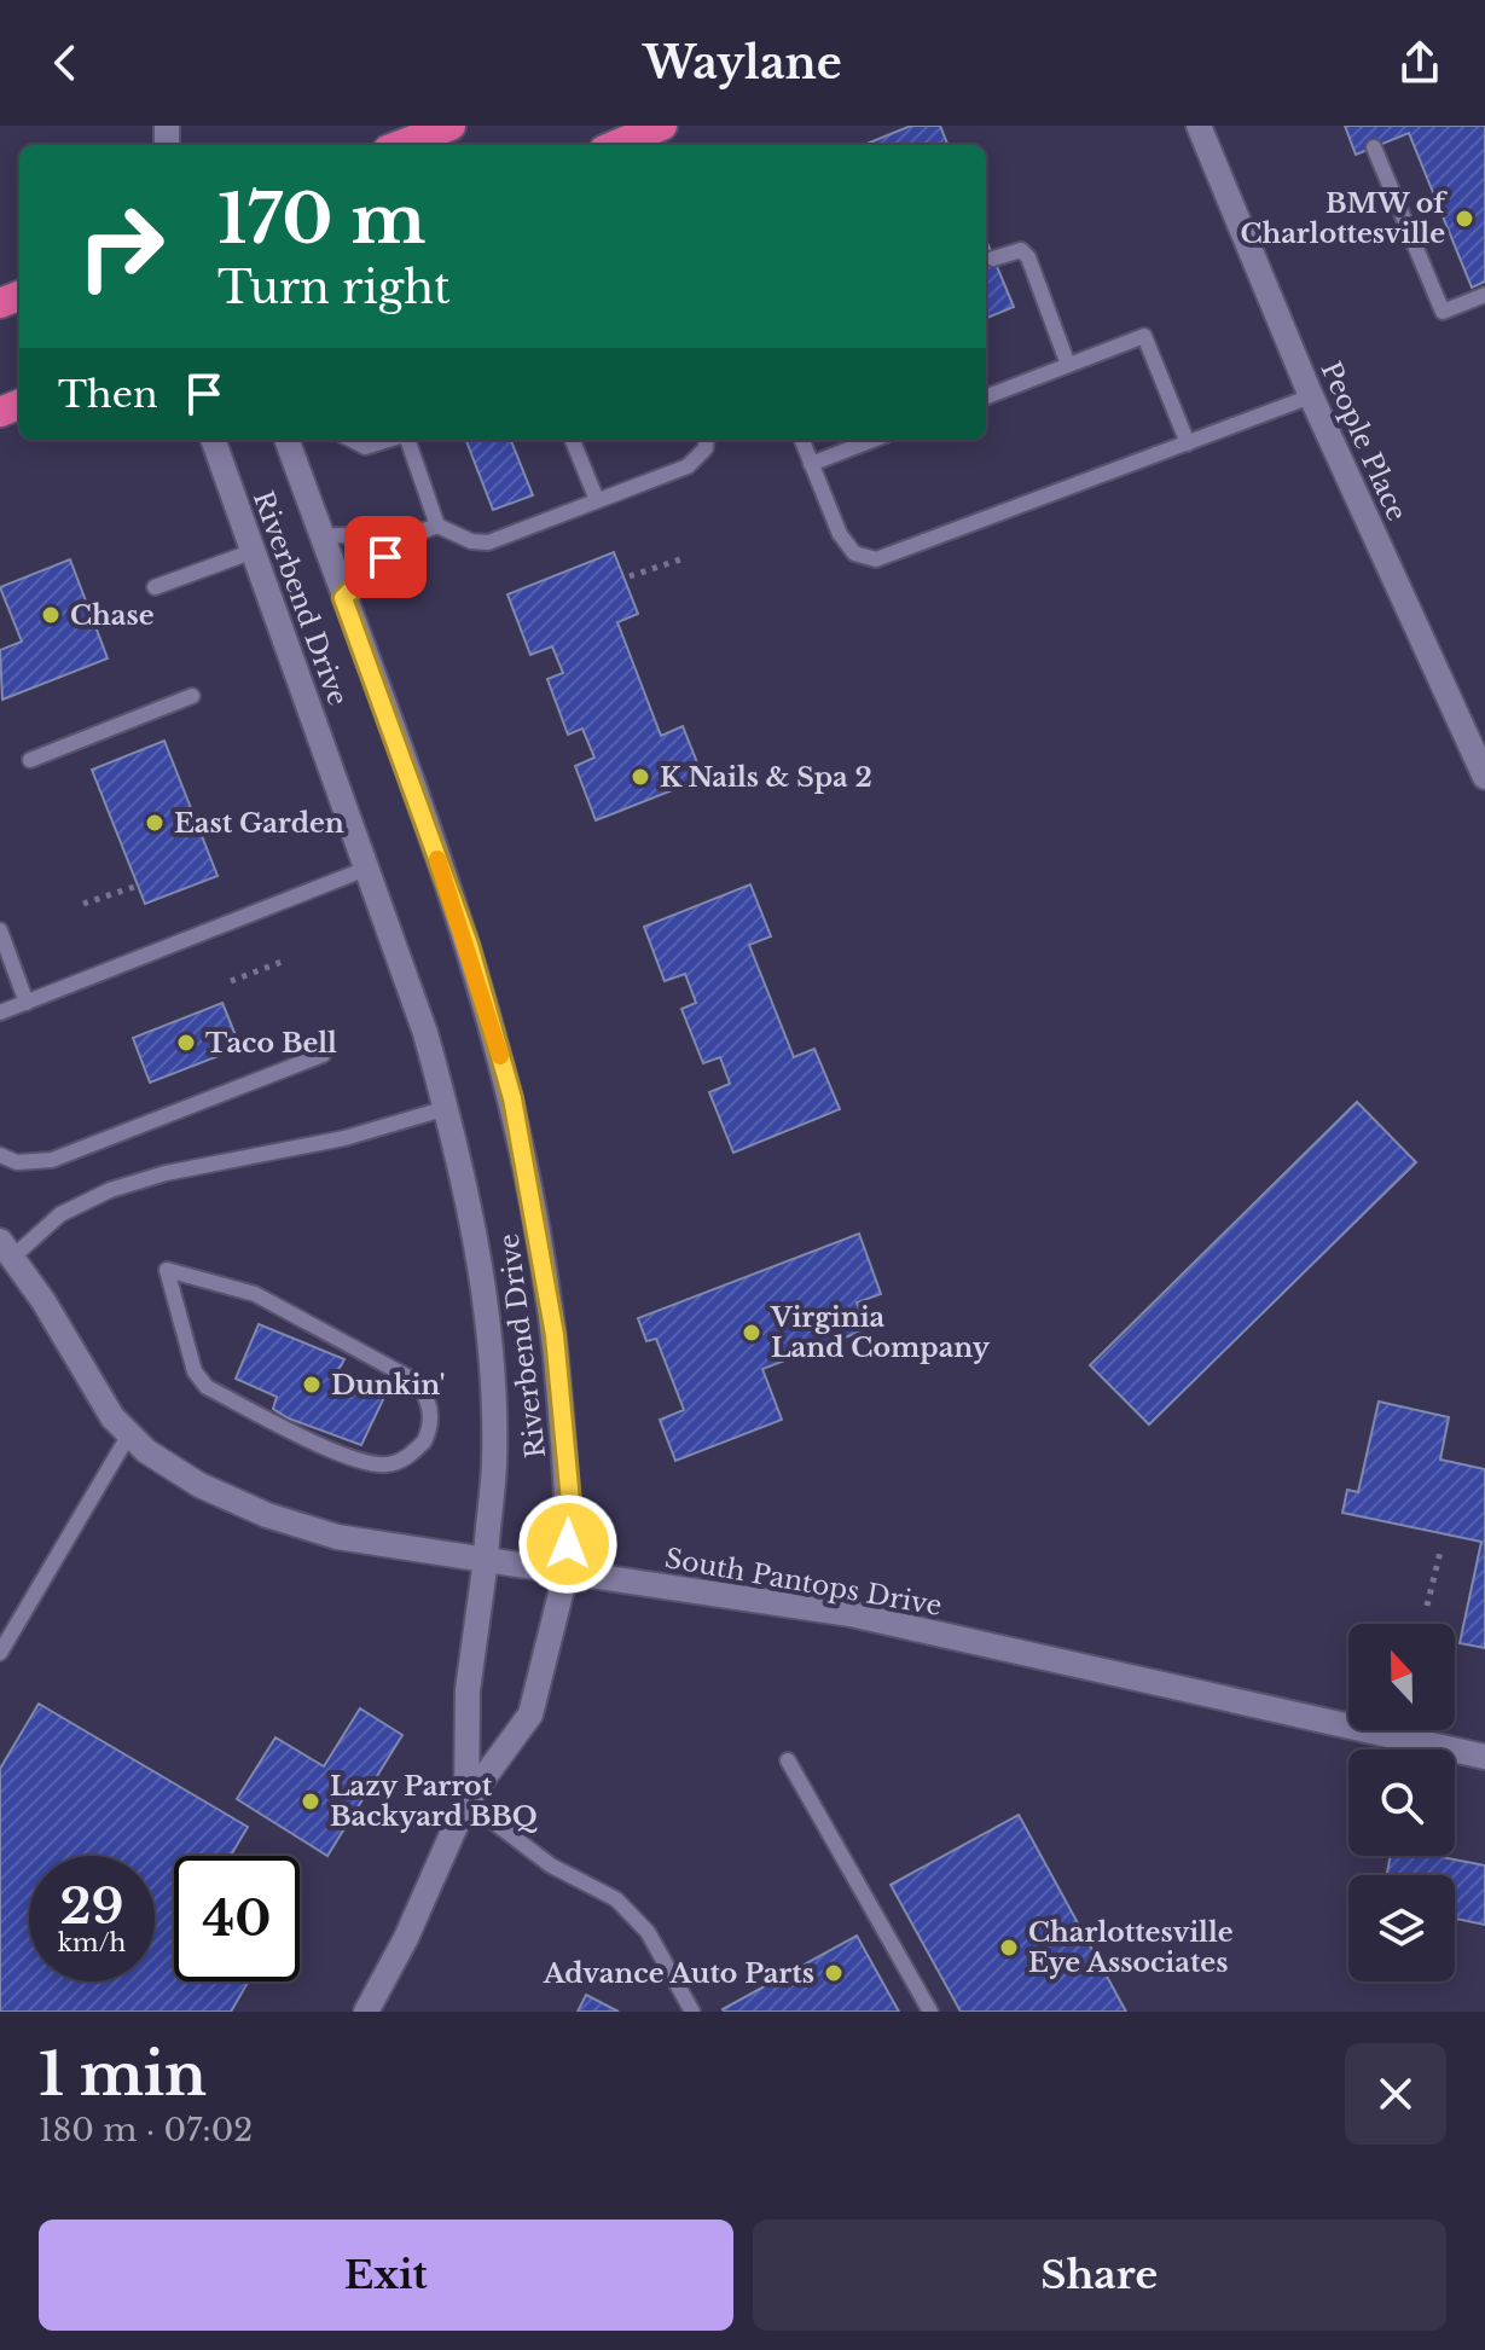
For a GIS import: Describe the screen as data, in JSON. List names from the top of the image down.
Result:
{
  "streets": {
    "street": ["People Place", "Riverbend Drive", "South Pantops Drive"]
  },
  "crossings": [
    ["Riverbend Drive", "South Pantops Drive"]
  ],
  "places": [
    "BMW of Charlottesville",
    "Chase",
    "K Nails & Spa 2",
    "East Garden",
    "Taco Bell",
    "Virginia Land Company",
    "Dunkin'",
    "Lazy Parrot Backyard BBQ",
    "Charlottesville Eye Associates",
    "Advance Auto Parts"
  ],
  "north": "top",
  "page": {
    "header": "Waylane",
    "turn": ["170 m", "Turn right"],
    "then": "Then",
    "speed": "29 km/h",
    "limit": "40",
    "heading": ["1 min", "180 m · 07:02"],
    "buttons": ["Exit", "Share"]
  }
}
